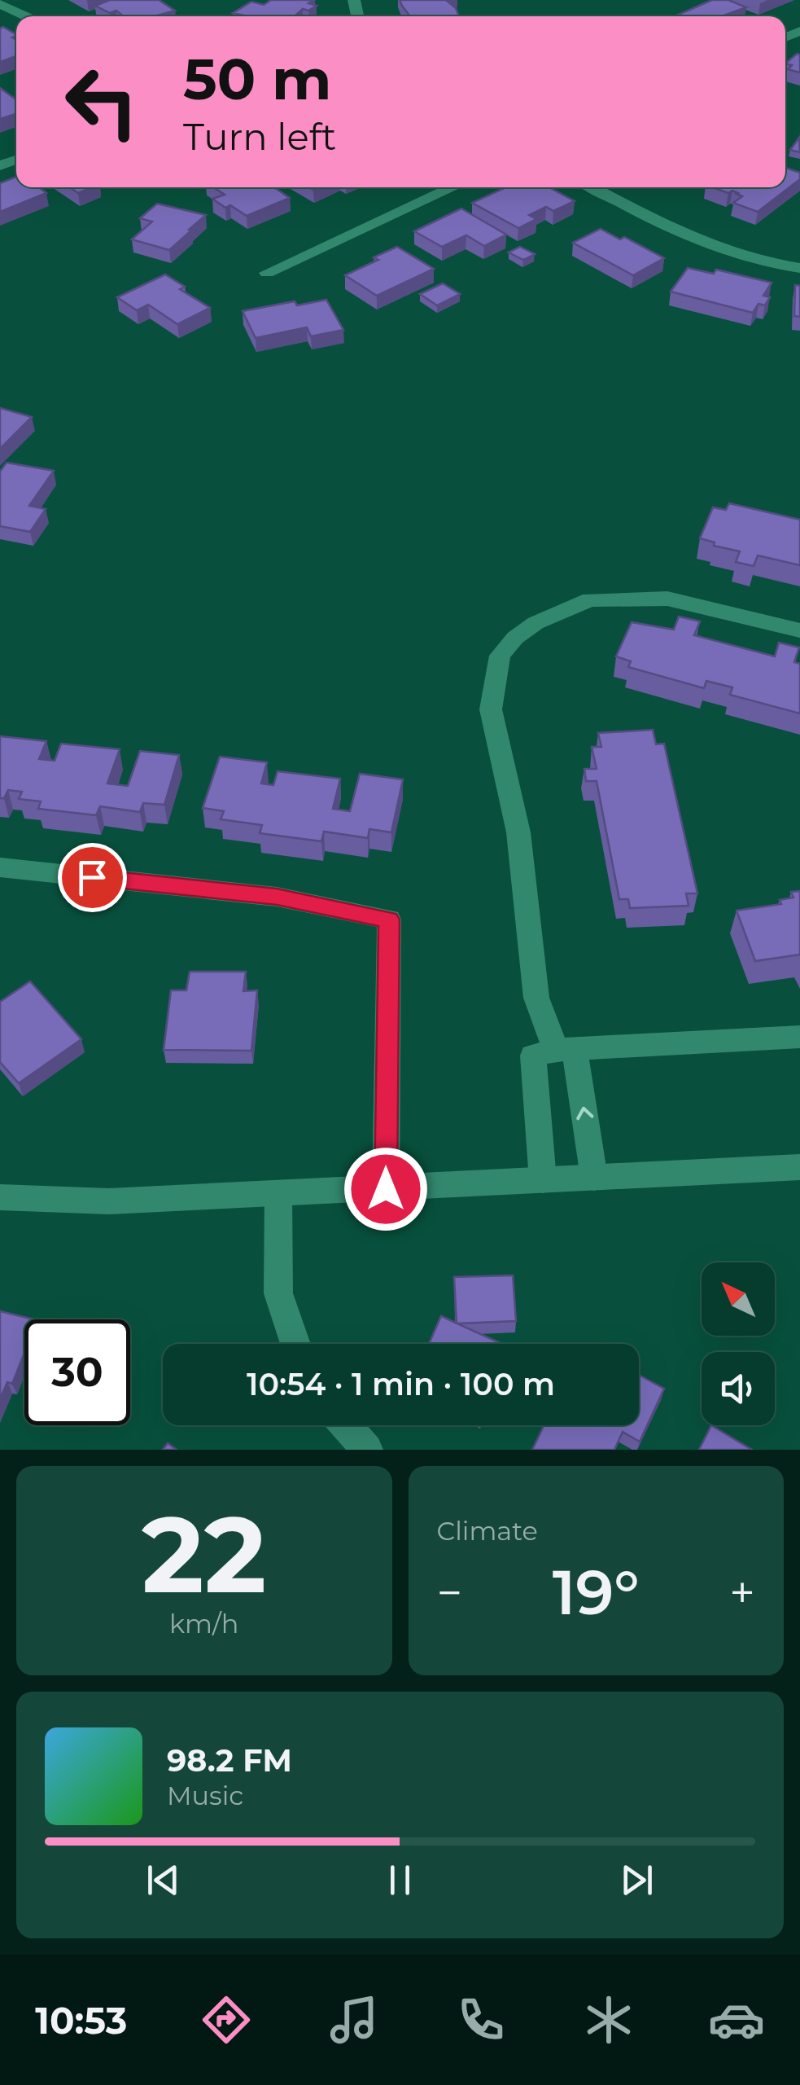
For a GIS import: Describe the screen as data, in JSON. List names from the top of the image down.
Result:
{
  "north": "top left",
  "page": {
    "turn": ["50 m", "Turn left"],
    "limit": "30",
    "trip": "10:54 · 1 min · 100 m",
    "tile": [
      ["22", "km/h"],
      "Climate"
    ],
    "heat": ["−", "19°", "+"],
    "song": ["98.2 FM", "Music"],
    "tabs": "10:53"
  }
}
